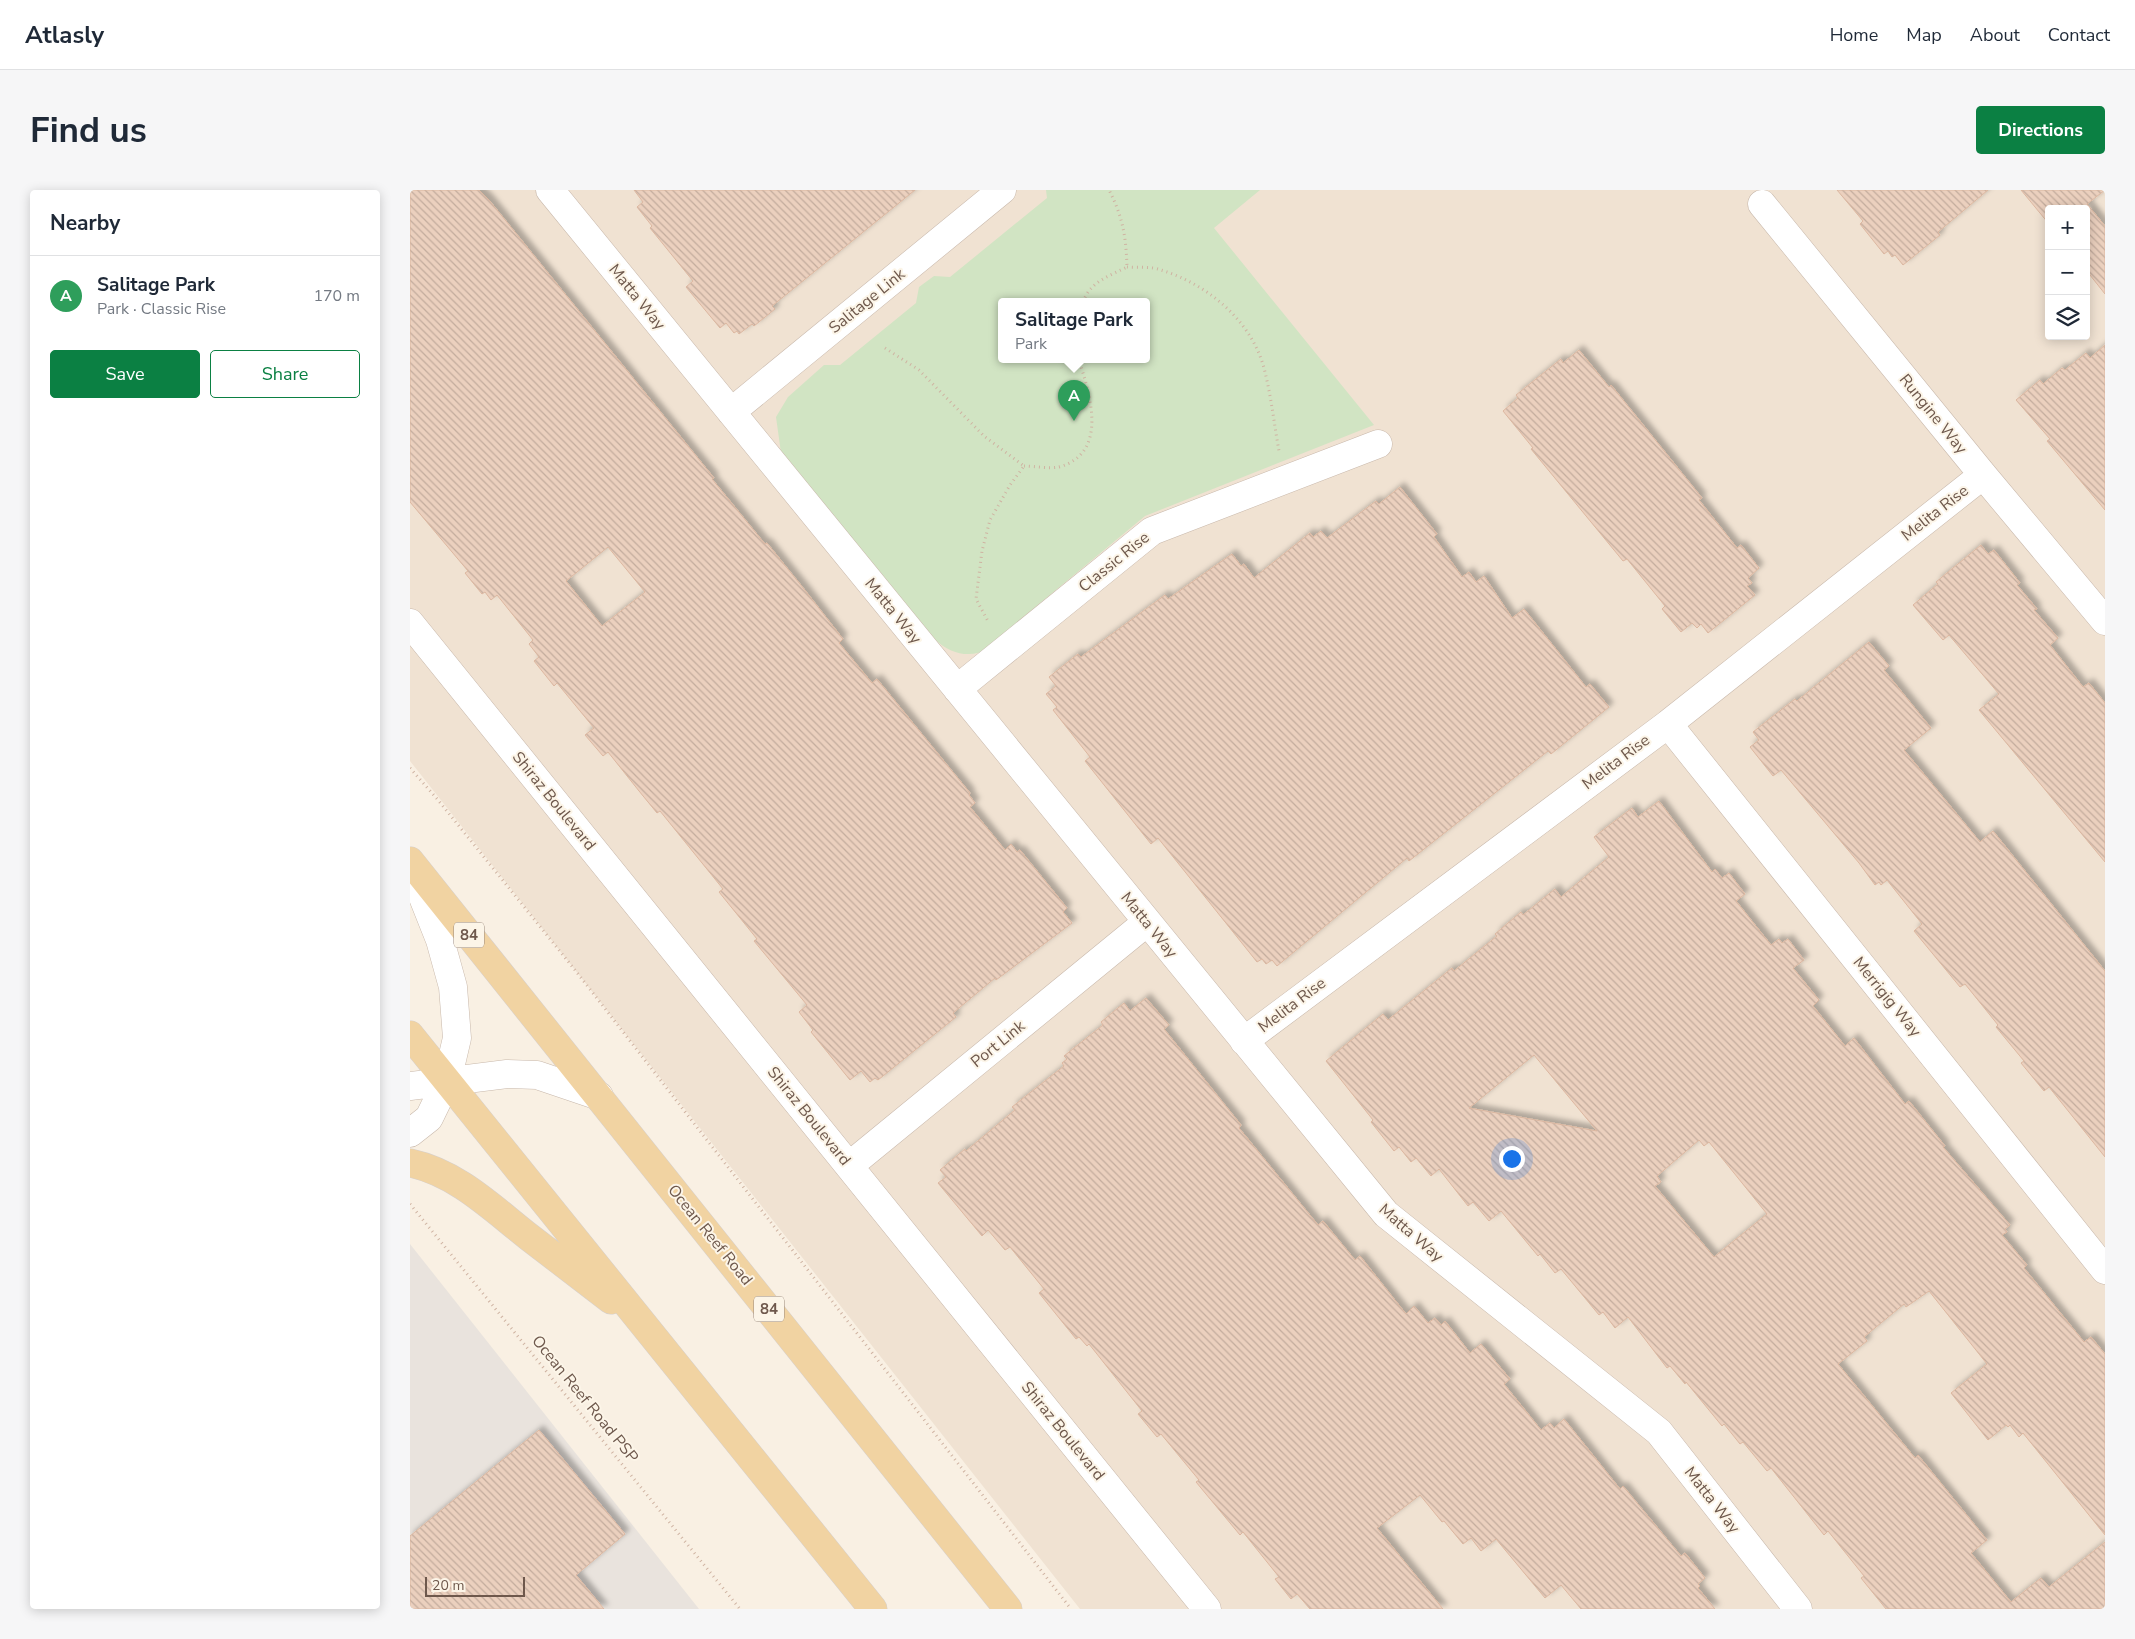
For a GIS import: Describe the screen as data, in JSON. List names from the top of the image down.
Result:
{
  "streets": {
    "main road": ["84", "Ocean Reef Road"],
    "street": [
      "Matta Way",
      "Salitage Link",
      "Rungine Way",
      "Melita Rise",
      "Classic Rise",
      "Shiraz Boulevard",
      "Merrigig Way",
      "Port Link"
    ],
    "path": ["Ocean Reef Road PSP"]
  },
  "crossings": [
    ["Matta Way", "Salitage Link"],
    ["Matta Way", "Melita Rise"],
    ["Matta Way", "Classic Rise"],
    ["Matta Way", "Port Link"],
    ["Rungine Way", "Melita Rise"],
    ["Melita Rise", "Merrigig Way"],
    ["Shiraz Boulevard", "Port Link"]
  ],
  "scale_bar": "20 m",
  "page": {
    "header": "Atlasly",
    "nav": [
      "Home",
      "Map",
      "About",
      "Contact"
    ],
    "buttons": [
      "Directions",
      ["Save", "Share"]
    ],
    "title": "Find us",
    "heading": "Nearby",
    "map_buttons": ["+", "−"],
    "list": [
      {
        "mark": "A",
        "name": "Salitage Park",
        "note": "Park · Classic Rise",
        "value": "170 m"
      }
    ],
    "popup": ["Salitage Park", "Park"],
    "pins": "A",
    "scale": "20 m"
  }
}
